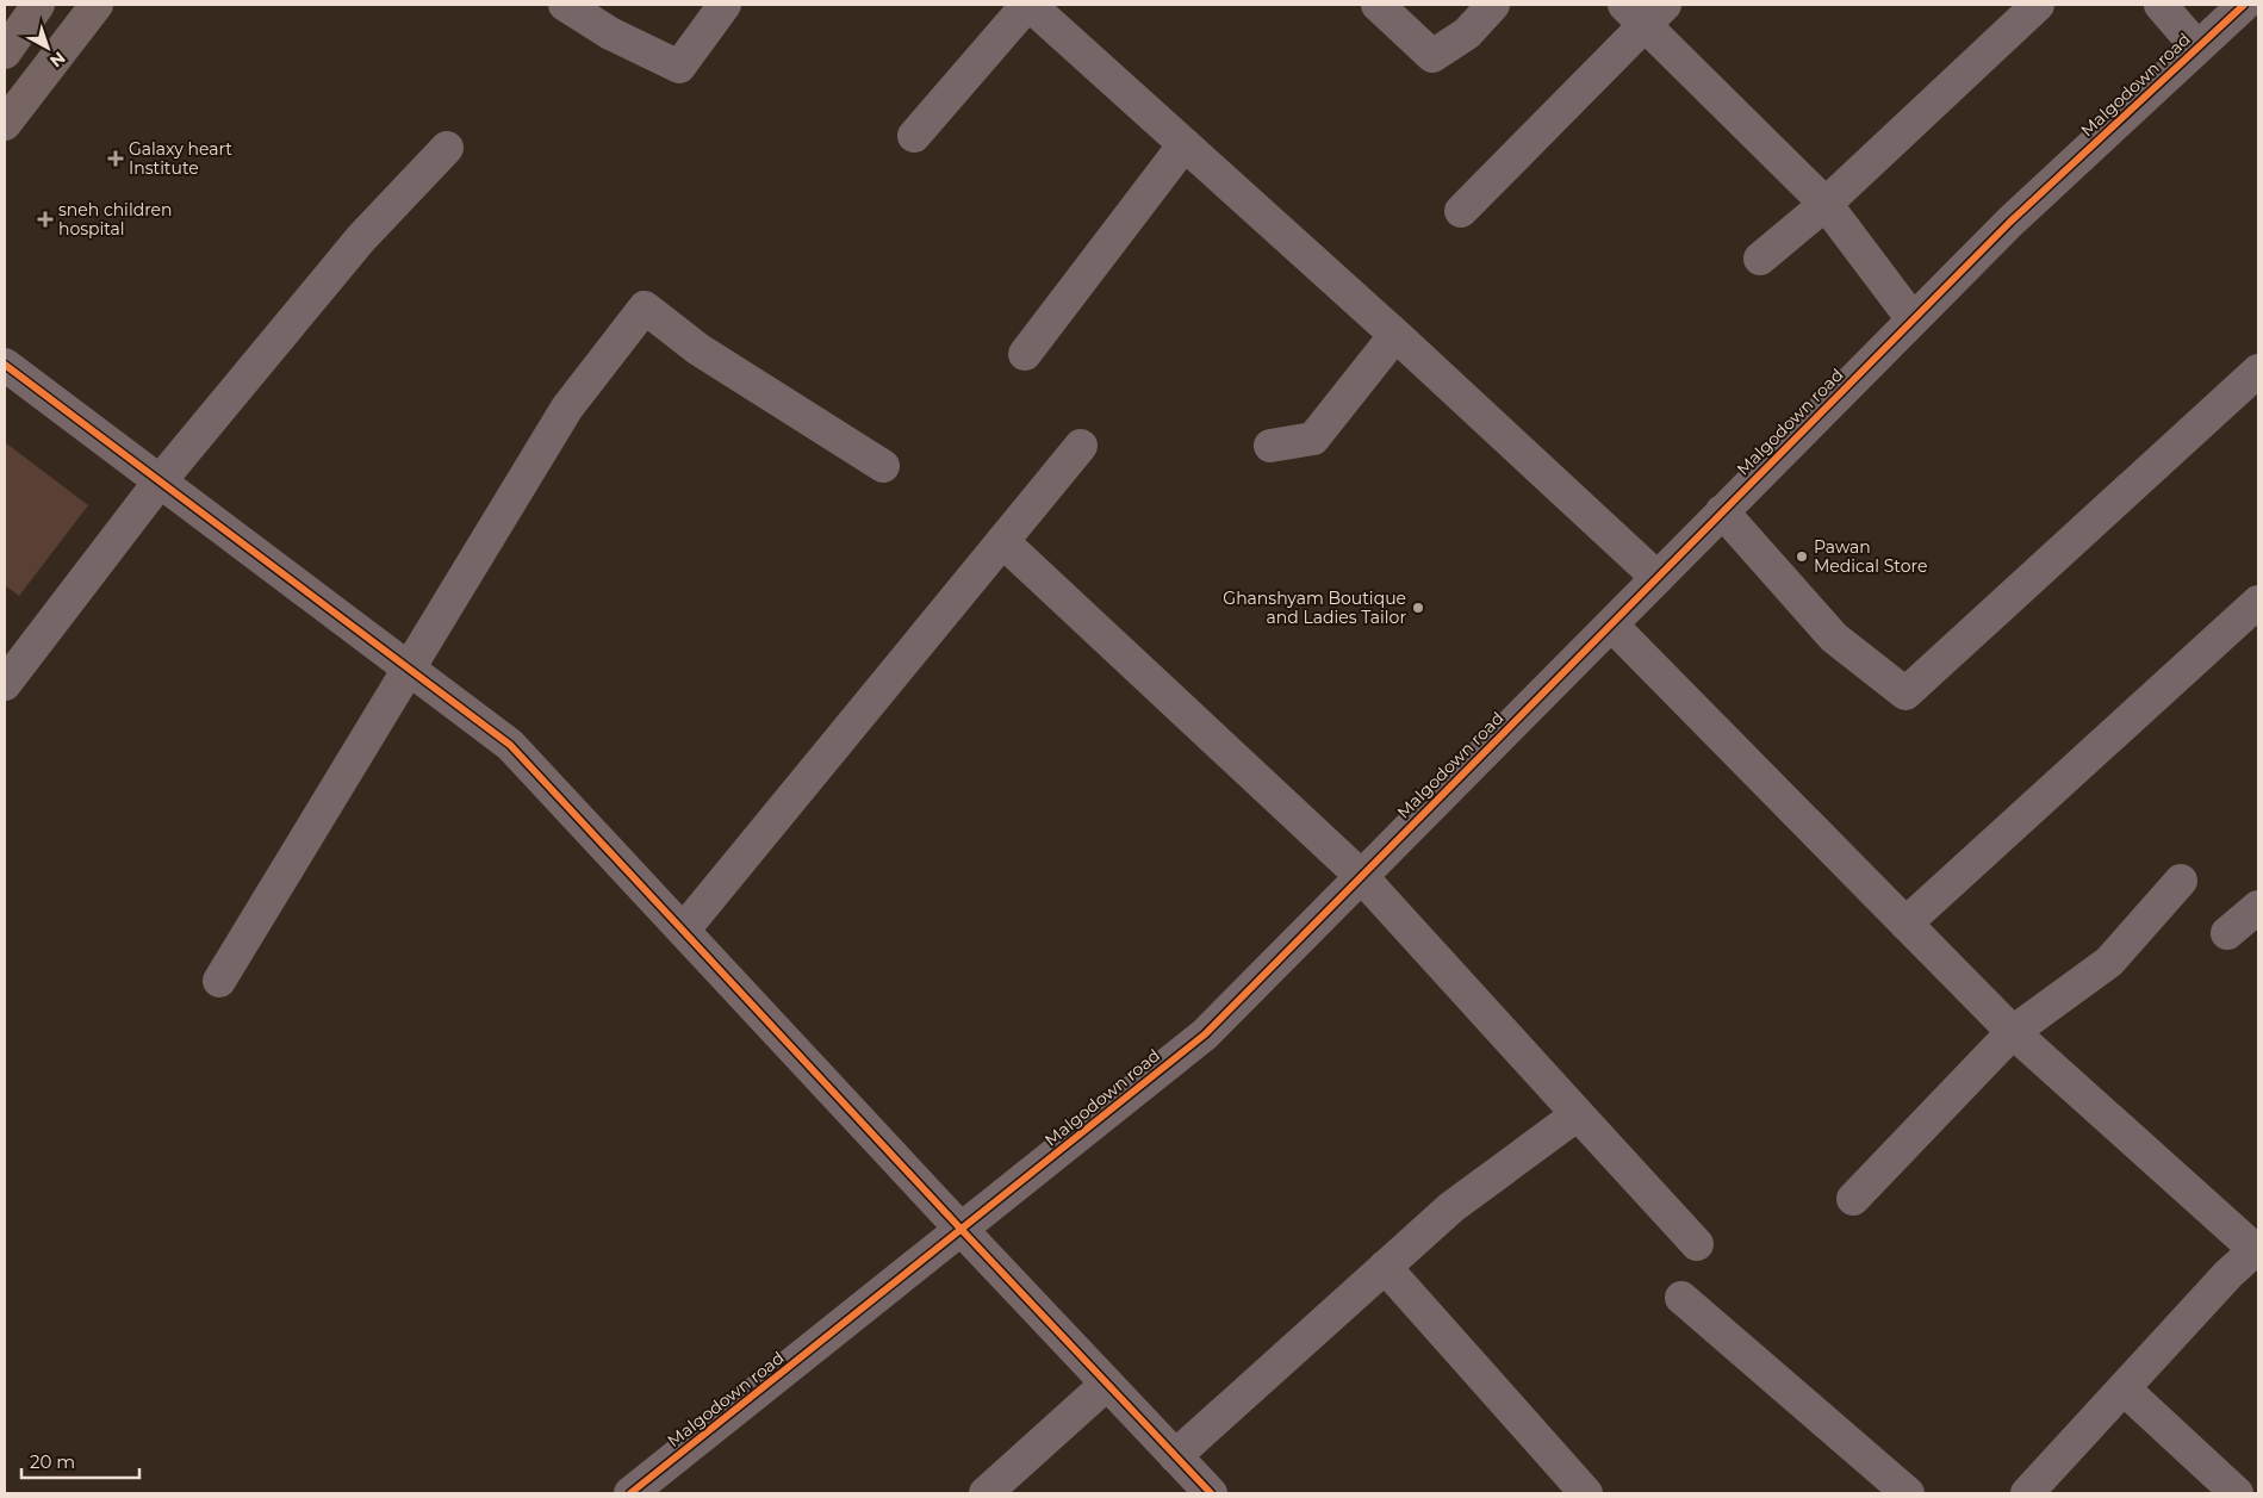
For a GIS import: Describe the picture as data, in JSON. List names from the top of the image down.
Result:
{
  "streets": {
    "street": ["Malgodown road"]
  },
  "places": {
    "health": ["Galaxy heart Institute", "sneh children hospital"],
    "other": ["Pawan Medical Store", "Ghanshyam Boutique and Ladies Tailor"]
  },
  "scale_bar": "20 m",
  "north": "bottom right"
}
